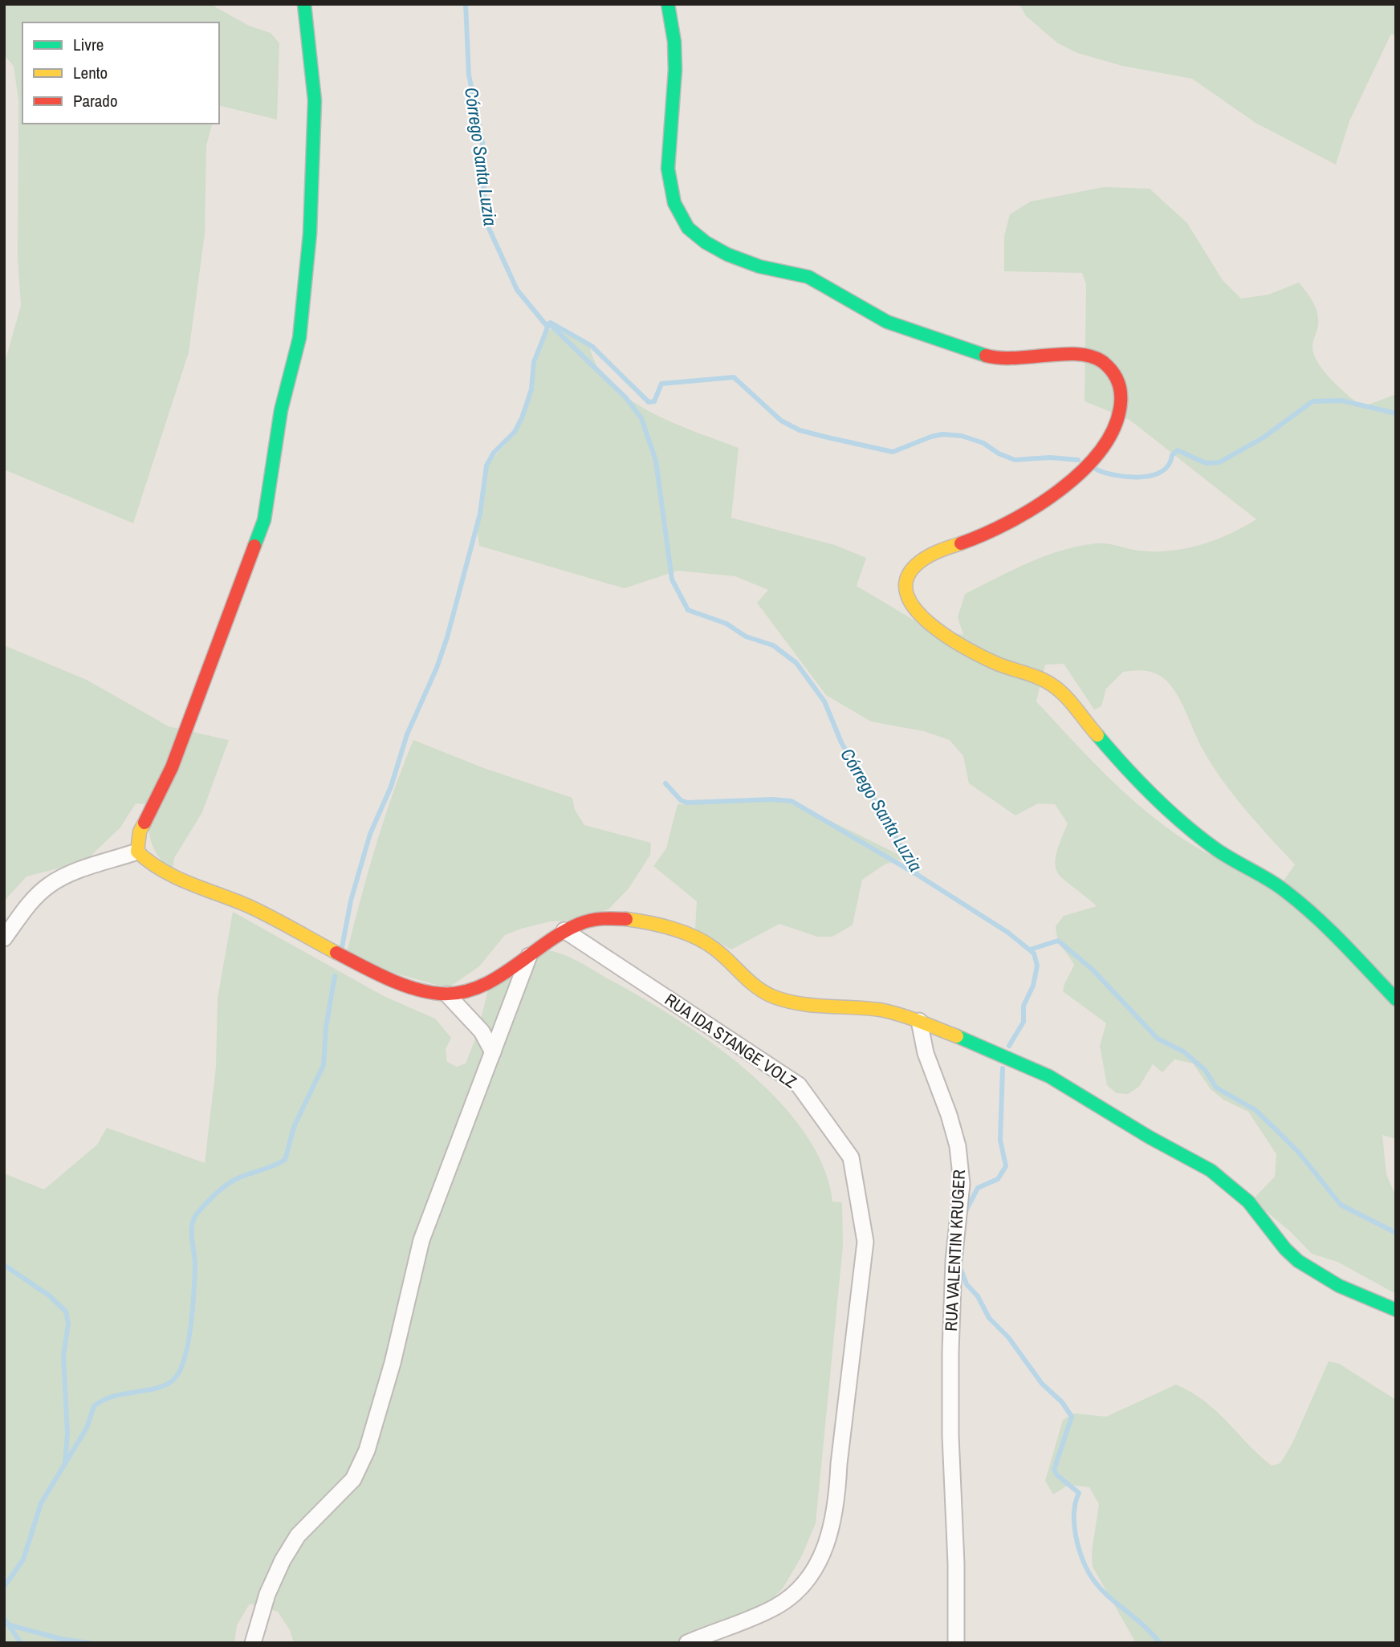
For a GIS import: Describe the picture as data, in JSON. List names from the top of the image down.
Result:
{
  "streets": {
    "street": ["RUA IDA STANGE VOLZ", "RUA VALENTIN KRUGER"]
  },
  "water": ["Córrego Santa Luzia"],
  "legend": ["Livre", "Lento", "Parado"]
}
